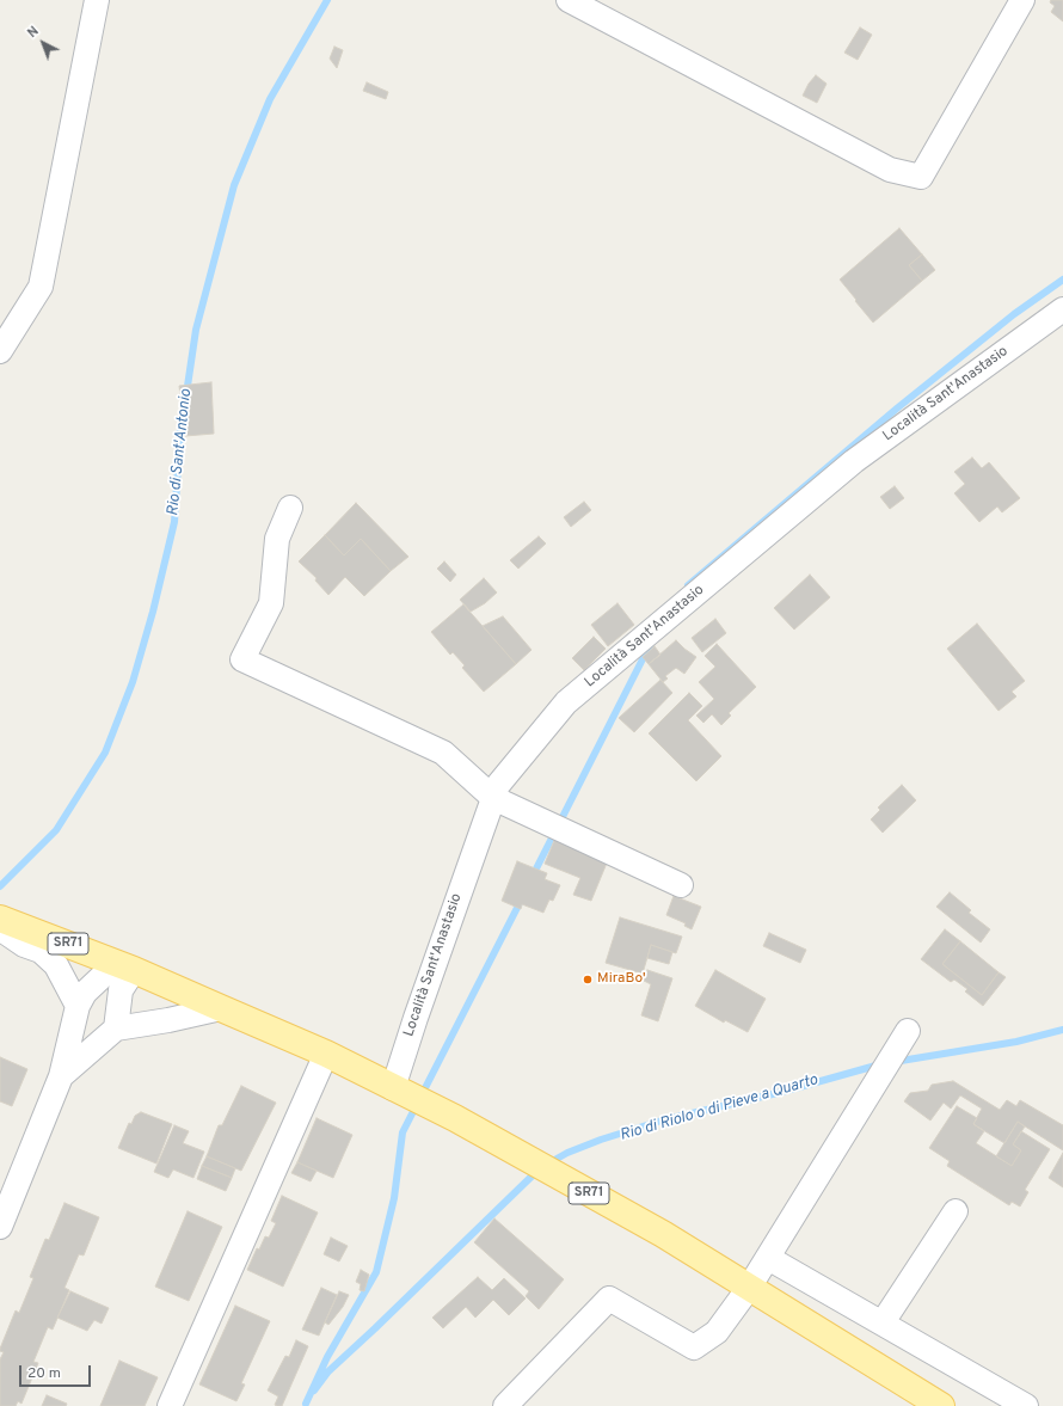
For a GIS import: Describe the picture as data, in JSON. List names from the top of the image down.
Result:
{
  "streets": {
    "main road": ["SR71"],
    "street": ["Località Sant'Anastasio"]
  },
  "crossings": [
    ["Località Sant'Anastasio", "SR71"]
  ],
  "water": ["Rio di Sant'Antonio", "Rio di Riolo o di Pieve a Quarto"],
  "places": ["MiraBo'"],
  "scale_bar": "20 m",
  "north": "top left"
}
